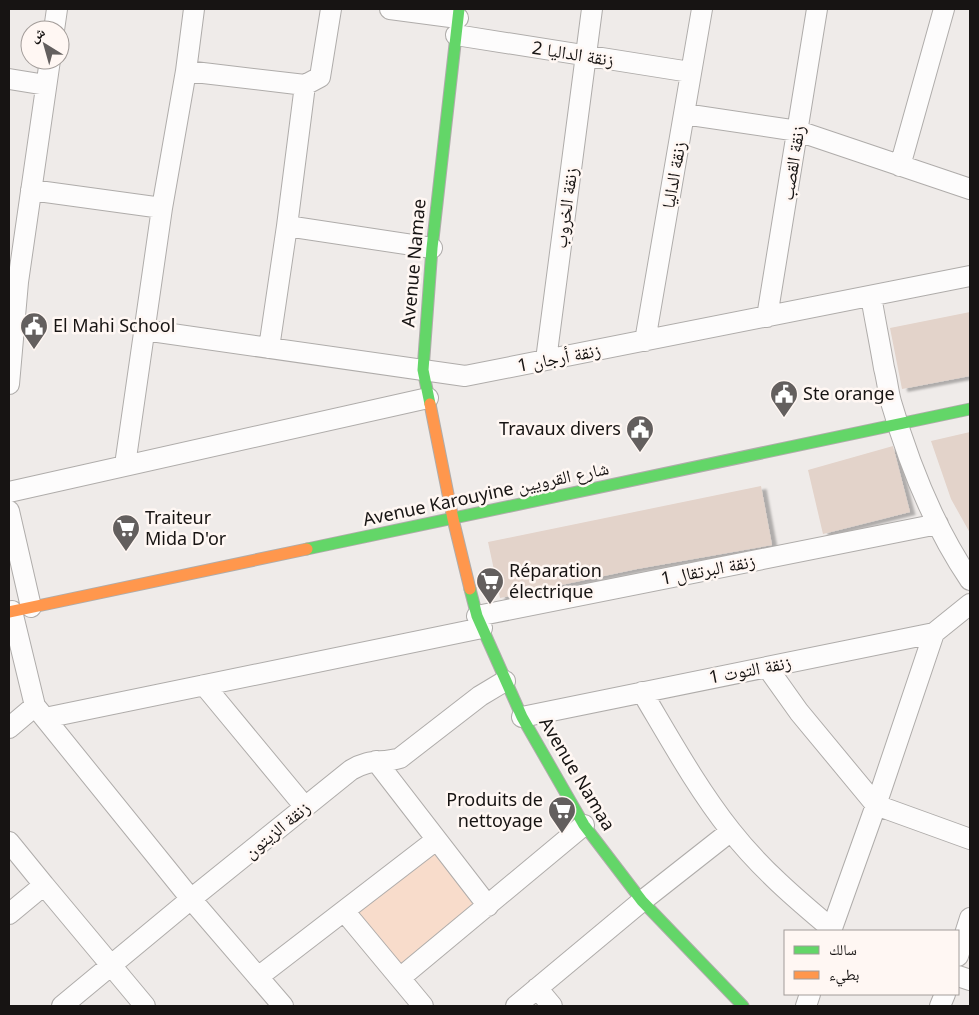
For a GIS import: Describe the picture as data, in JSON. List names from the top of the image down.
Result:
{
  "streets": {
    "street": [
      "زنقة الداليا 2",
      "زنقة القصب",
      "زنقة الداليا",
      "زنقة الخروب",
      "Avenue Namae",
      "زنقة أرجان 1",
      "Avenue Karouyine شارع القرويين",
      "زنقة البرتقال 1",
      "زنقة التوت 1",
      "Avenue Namaa",
      "زنقة الزيتون"
    ]
  },
  "crossings": [
    ["زنقة الداليا 2", "زنقة الداليا"],
    ["زنقة الداليا 2", "زنقة الخروب"],
    ["زنقة الداليا 2", "Avenue Namae"],
    ["زنقة القصب", "زنقة أرجان 1"],
    ["زنقة الداليا", "زنقة أرجان 1"],
    ["زنقة الخروب", "زنقة أرجان 1"],
    ["Avenue Namae", "زنقة أرجان 1"],
    ["Avenue Namae", "Avenue Karouyine شارع القرويين"],
    ["Avenue Namae", "Avenue Namaa"],
    ["Avenue Karouyine شارع القرويين", "Avenue Namaa"],
    ["زنقة البرتقال 1", "Avenue Namaa"],
    ["زنقة التوت 1", "Avenue Namaa"],
    ["Avenue Namaa", "زنقة الزيتون"]
  ],
  "places": {
    "public building": ["El Mahi School", "Ste orange", "Travaux divers"],
    "supermarket": ["Traiteur Mida D'or", "Réparation électrique", "Produits de nettoyage"]
  },
  "legend": ["سالك", "بطيء"],
  "north": "top left"
}
